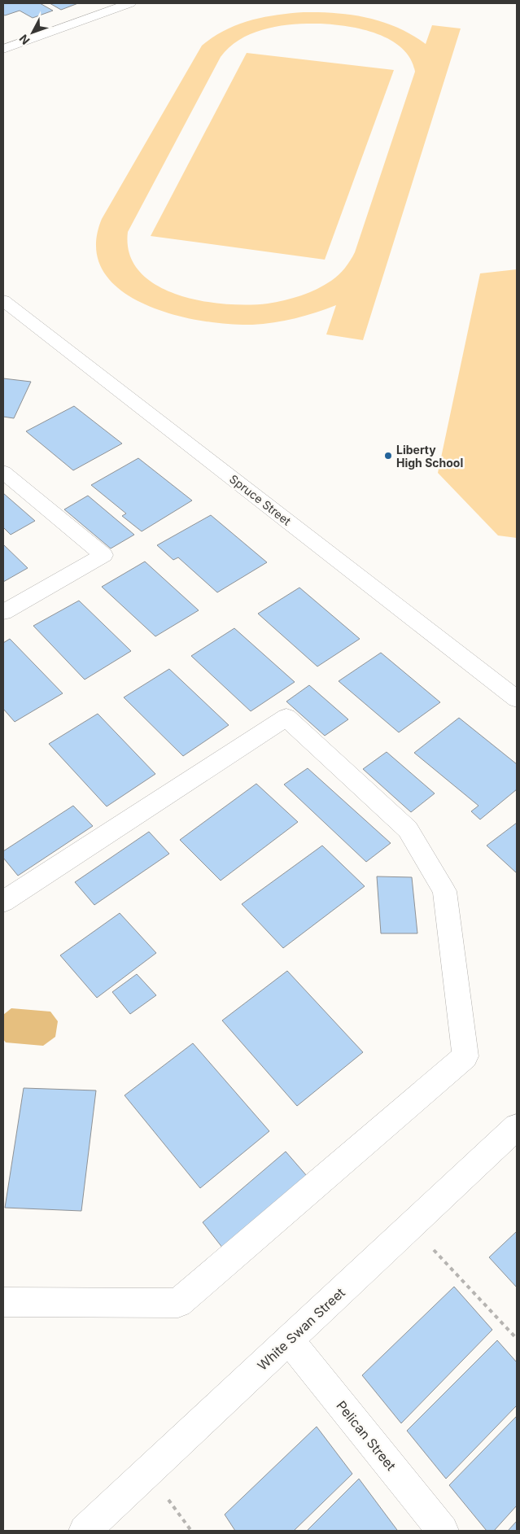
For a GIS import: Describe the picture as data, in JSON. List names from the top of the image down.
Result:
{
  "streets": {
    "street": ["Spruce Street", "White Swan Street", "Pelican Street"]
  },
  "crossings": [
    ["White Swan Street", "Pelican Street"]
  ],
  "places": ["Liberty High School"],
  "north": "bottom left"
}
